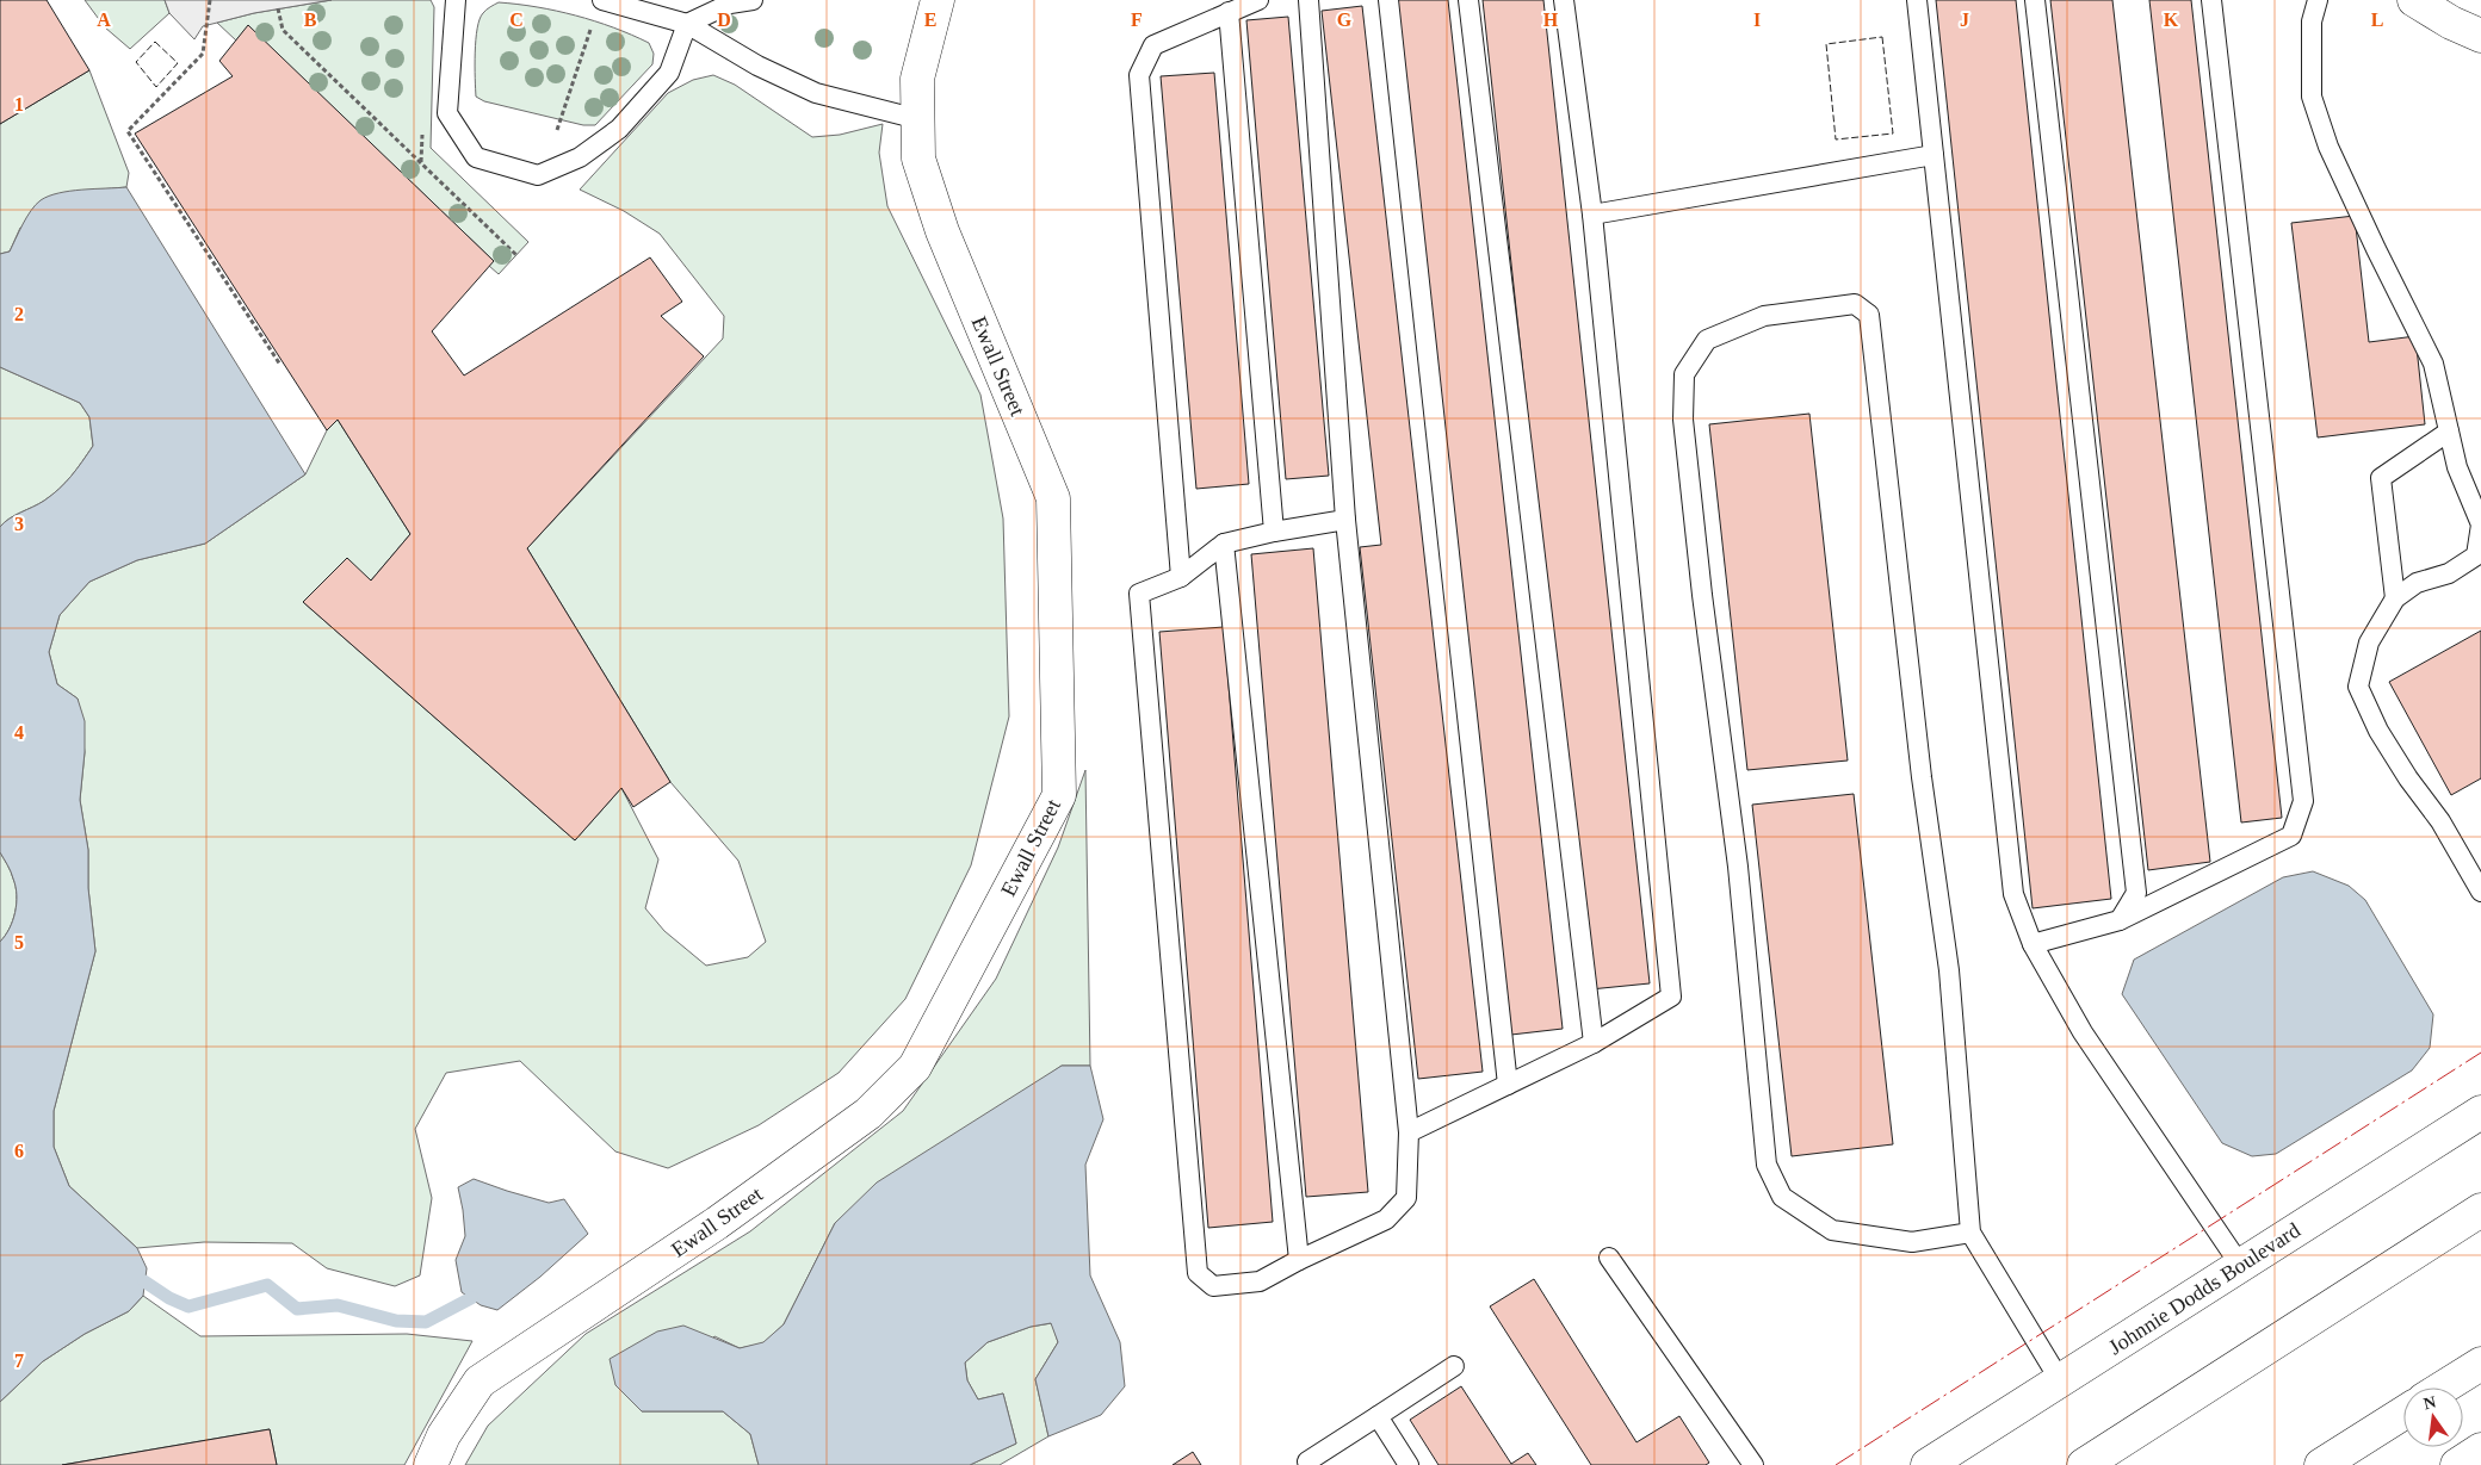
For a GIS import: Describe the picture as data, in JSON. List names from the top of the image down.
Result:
{
  "streets": {
    "main road": ["Ewall Street", "Johnnie Dodds Boulevard"]
  },
  "north": "top",
  "grid": {
    "columns": [
      "A",
      "B",
      "C",
      "D",
      "E",
      "F",
      "G",
      "H",
      "I",
      "J",
      "K",
      "L"
    ],
    "rows": [
      "1",
      "2",
      "3",
      "4",
      "5",
      "6",
      "7"
    ]
  }
}
